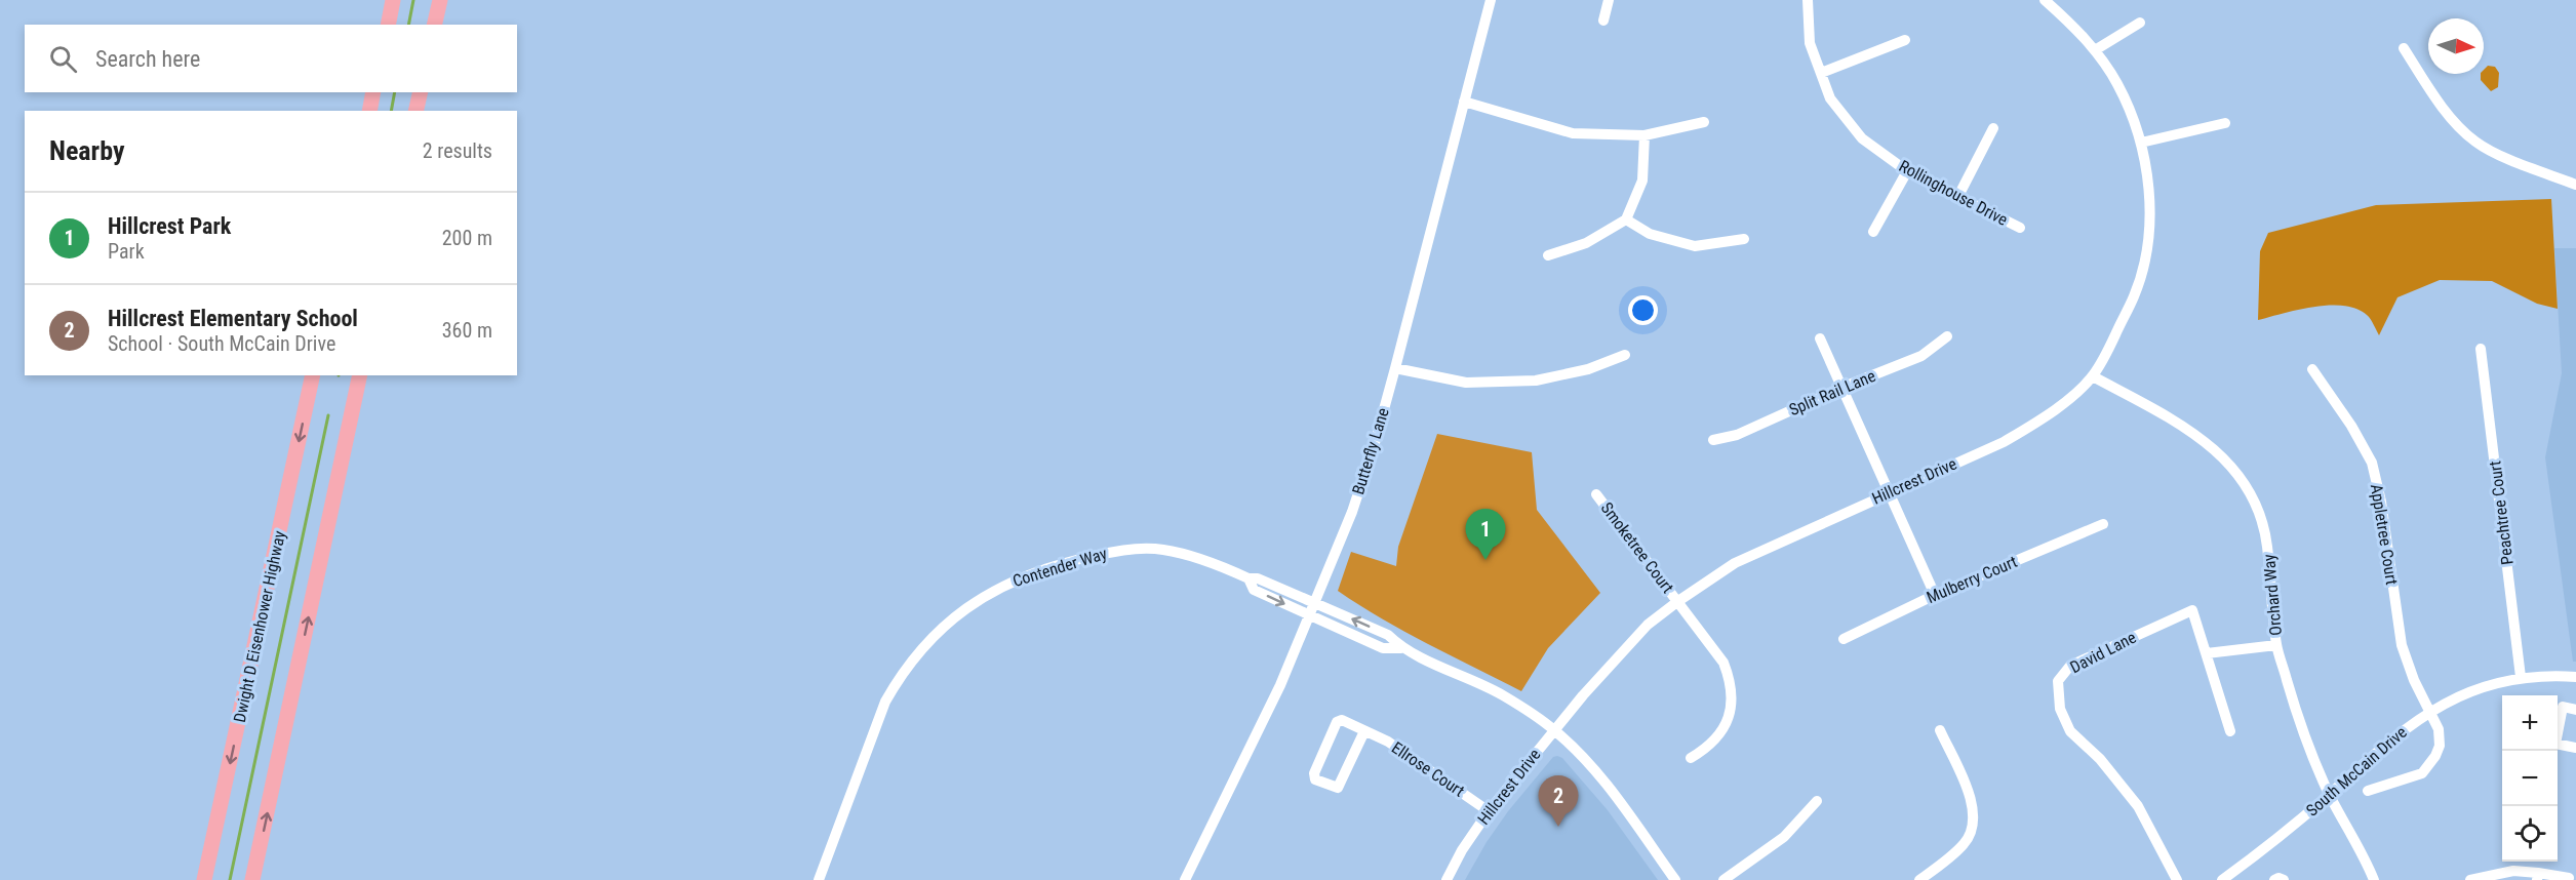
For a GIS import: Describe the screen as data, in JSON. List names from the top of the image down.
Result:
{
  "streets": {
    "highway": ["Dwight D Eisenhower Highway"],
    "street": [
      "Rollinghouse Drive",
      "Split Rail Lane",
      "Butterfly Lane",
      "Hillcrest Drive",
      "Peachtree Court",
      "Appletree Court",
      "Smoketree Court",
      "Contender Way",
      "Mulberry Court",
      "Orchard Way",
      "David Lane",
      "Ellrose Court",
      "South McCain Drive"
    ]
  },
  "crossings": [
    ["Butterfly Lane", "Contender Way"],
    ["Hillcrest Drive", "Smoketree Court"],
    ["Hillcrest Drive", "Orchard Way"],
    ["Hillcrest Drive", "Ellrose Court"],
    ["Peachtree Court", "South McCain Drive"],
    ["Appletree Court", "South McCain Drive"],
    ["Orchard Way", "South McCain Drive"]
  ],
  "north": "right",
  "page": {
    "search": "Search here",
    "heading": ["Nearby", "2 results"],
    "list": [
      {
        "mark": "1",
        "name": "Hillcrest Park",
        "note": "Park",
        "value": "200 m"
      },
      {
        "mark": "2",
        "name": "Hillcrest Elementary School",
        "note": "School · South McCain Drive",
        "value": "360 m"
      }
    ],
    "pins": ["1", "2"],
    "map_buttons": ["+", "−"]
  }
}
